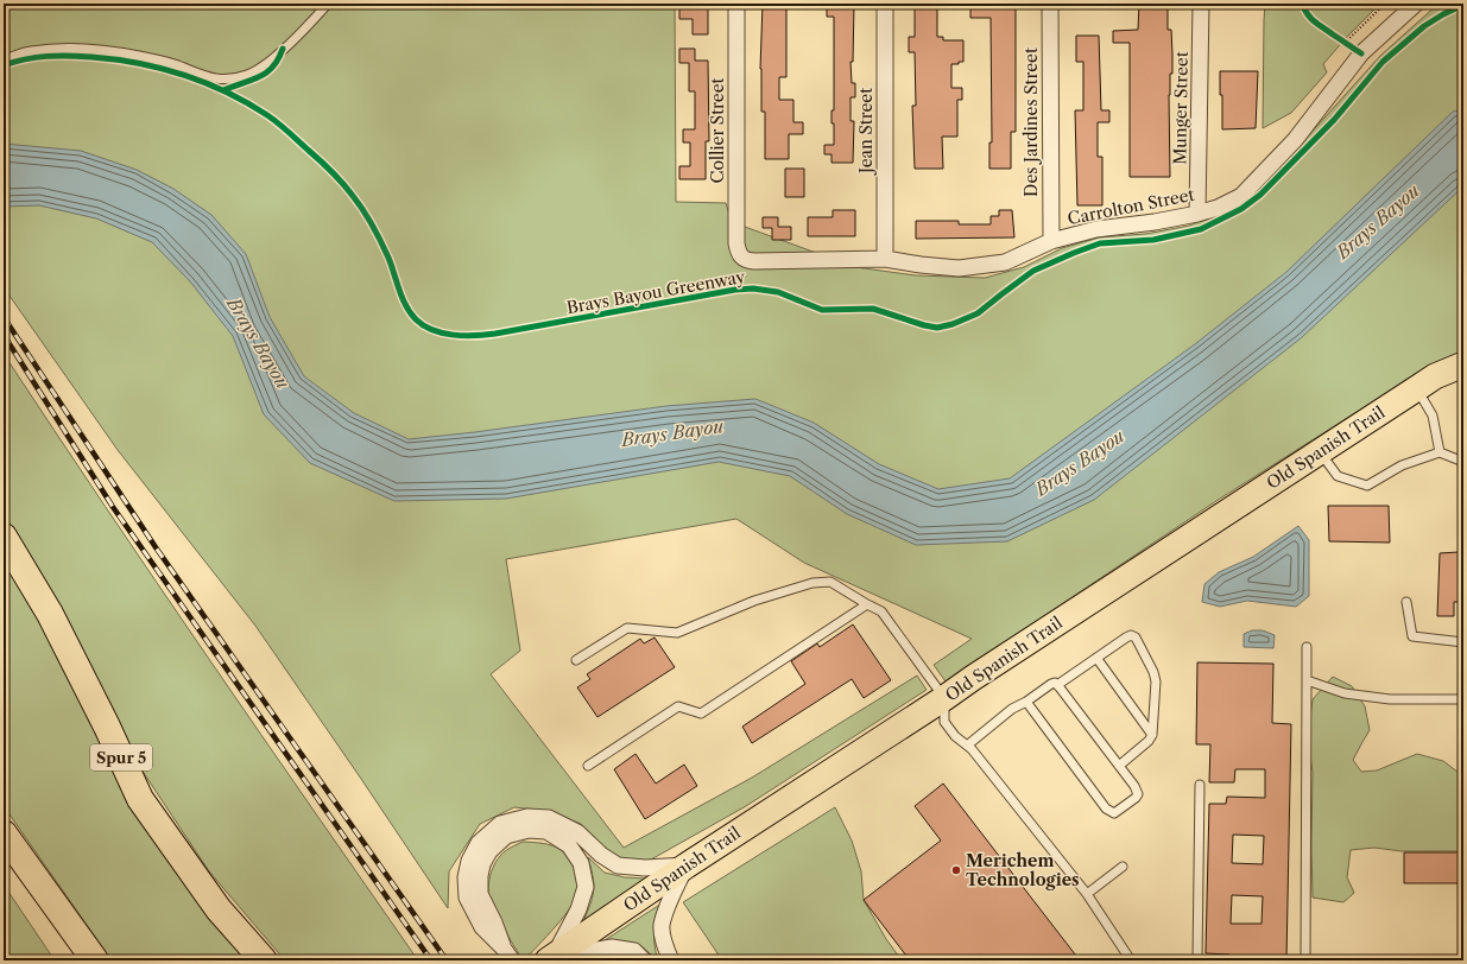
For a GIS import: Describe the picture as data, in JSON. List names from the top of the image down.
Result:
{
  "streets": {
    "highway": ["Spur 5"],
    "main road": ["Old Spanish Trail"],
    "street": [
      "Munger Street",
      "Des Jardines Street",
      "Collier Street",
      "Jean Street",
      "Carrolton Street"
    ],
    "cycle path": ["Brays Bayou Greenway"]
  },
  "crossings": [
    ["Munger Street", "Carrolton Street"],
    ["Des Jardines Street", "Carrolton Street"],
    ["Collier Street", "Carrolton Street"],
    ["Jean Street", "Carrolton Street"]
  ],
  "water": ["Brays Bayou"],
  "places": ["Merichem Technologies"]
}
